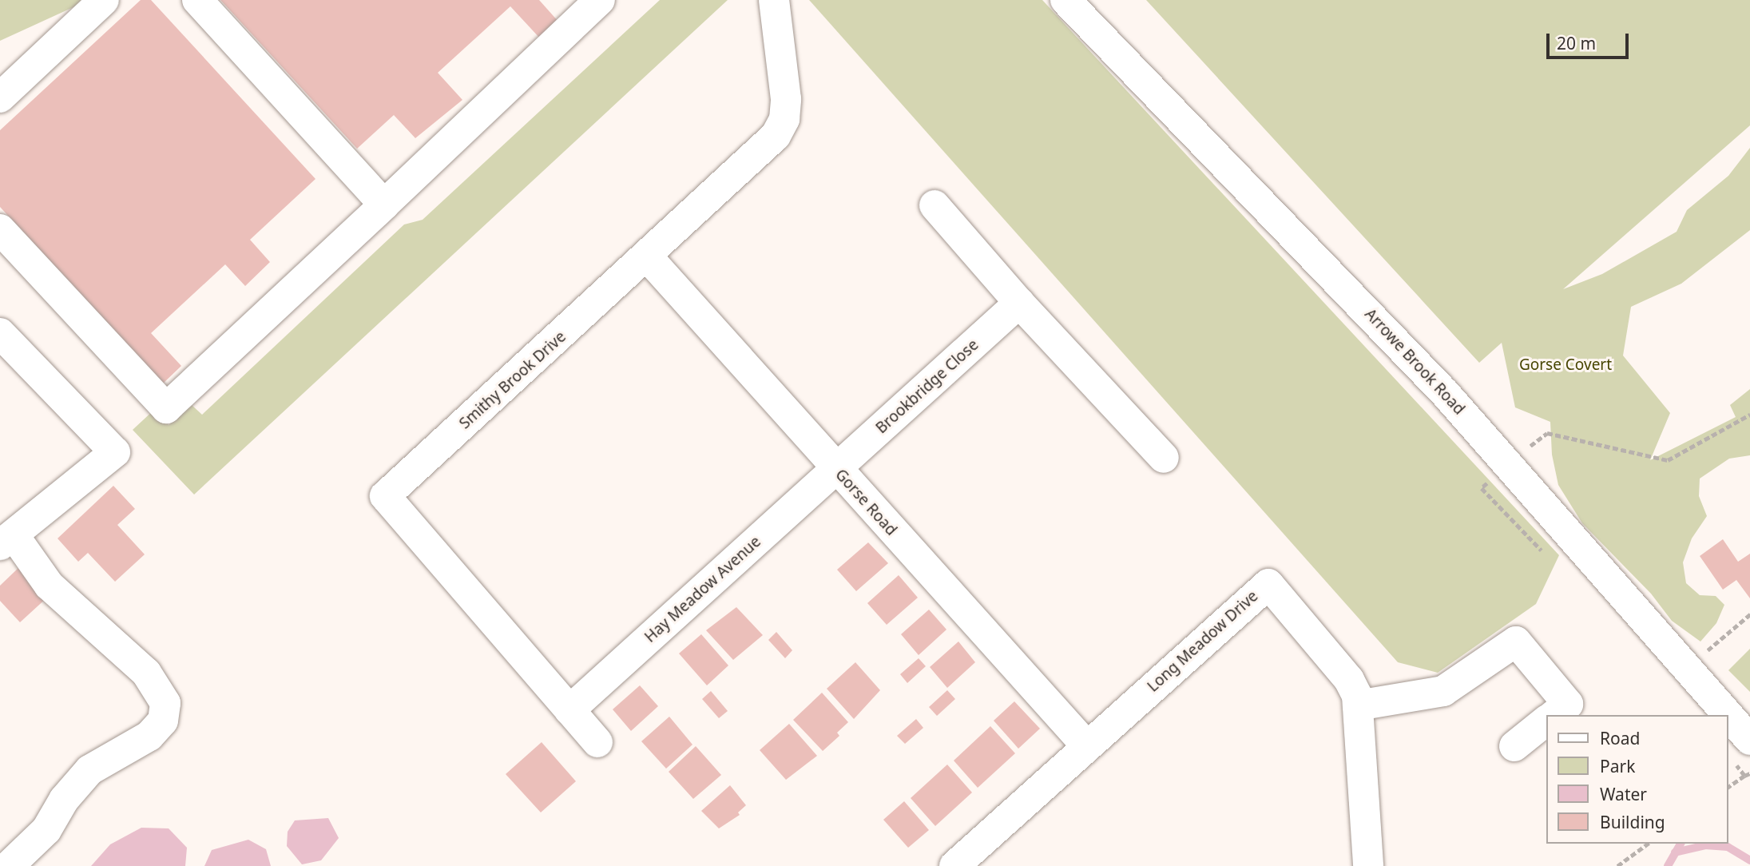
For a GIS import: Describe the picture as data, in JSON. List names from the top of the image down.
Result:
{
  "streets": {
    "street": [
      "Arrowe Brook Road",
      "Smithy Brook Drive",
      "Brookbridge Close",
      "Gorse Road",
      "Hay Meadow Avenue",
      "Long Meadow Drive"
    ]
  },
  "crossings": [
    ["Smithy Brook Drive", "Gorse Road"],
    ["Smithy Brook Drive", "Hay Meadow Avenue"],
    ["Brookbridge Close", "Gorse Road"],
    ["Brookbridge Close", "Hay Meadow Avenue"],
    ["Gorse Road", "Hay Meadow Avenue"],
    ["Gorse Road", "Long Meadow Drive"]
  ],
  "parks": ["Gorse Covert"],
  "legend": [
    "Road",
    "Park",
    "Water",
    "Building"
  ],
  "scale_bar": "20 m"
}
